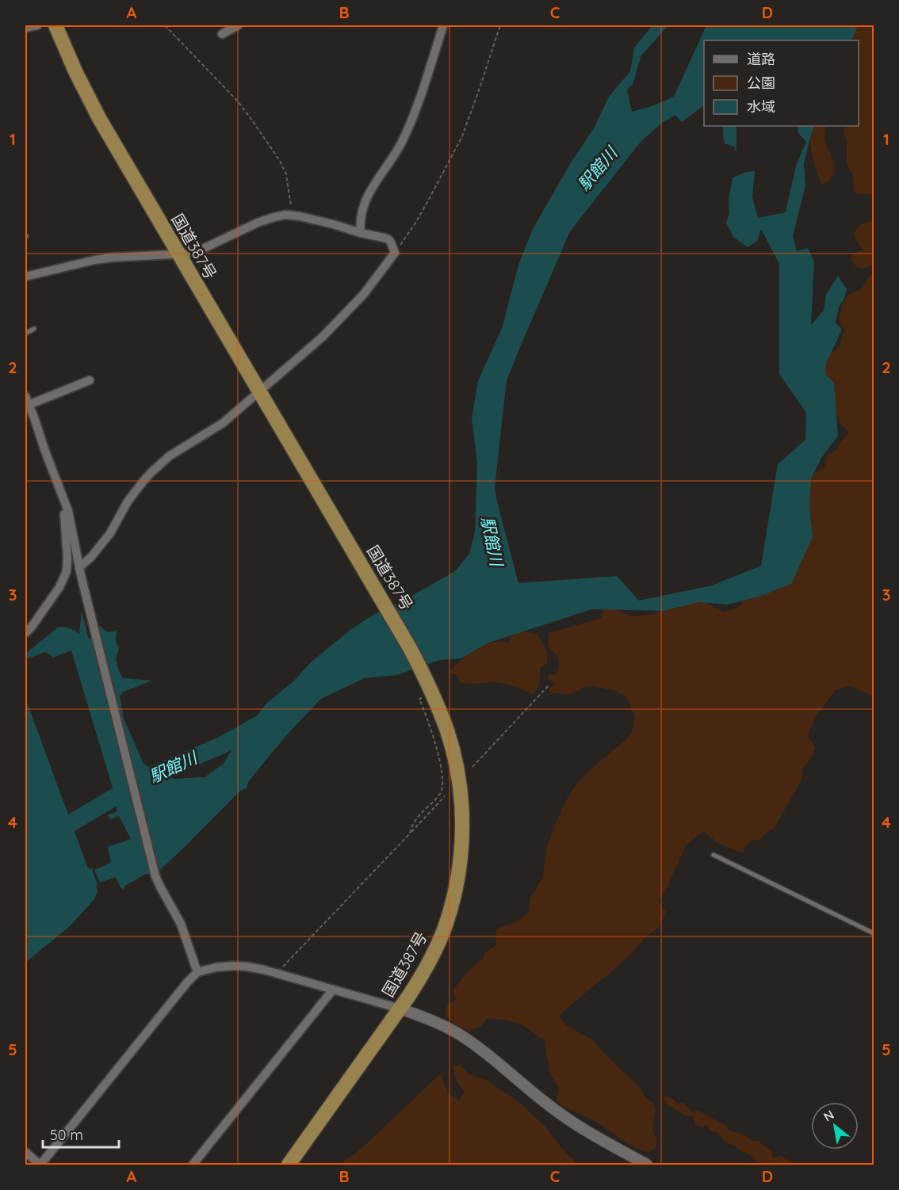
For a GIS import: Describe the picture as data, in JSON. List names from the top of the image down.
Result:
{
  "streets": {
    "highway": ["国道387号"]
  },
  "water": ["駅館川"],
  "legend": ["道路", "公園", "水域"],
  "scale_bar": "50 m",
  "north": "top left",
  "grid": {
    "columns": [
      "A",
      "B",
      "C",
      "D"
    ],
    "rows": [
      "1",
      "2",
      "3",
      "4",
      "5"
    ]
  }
}
